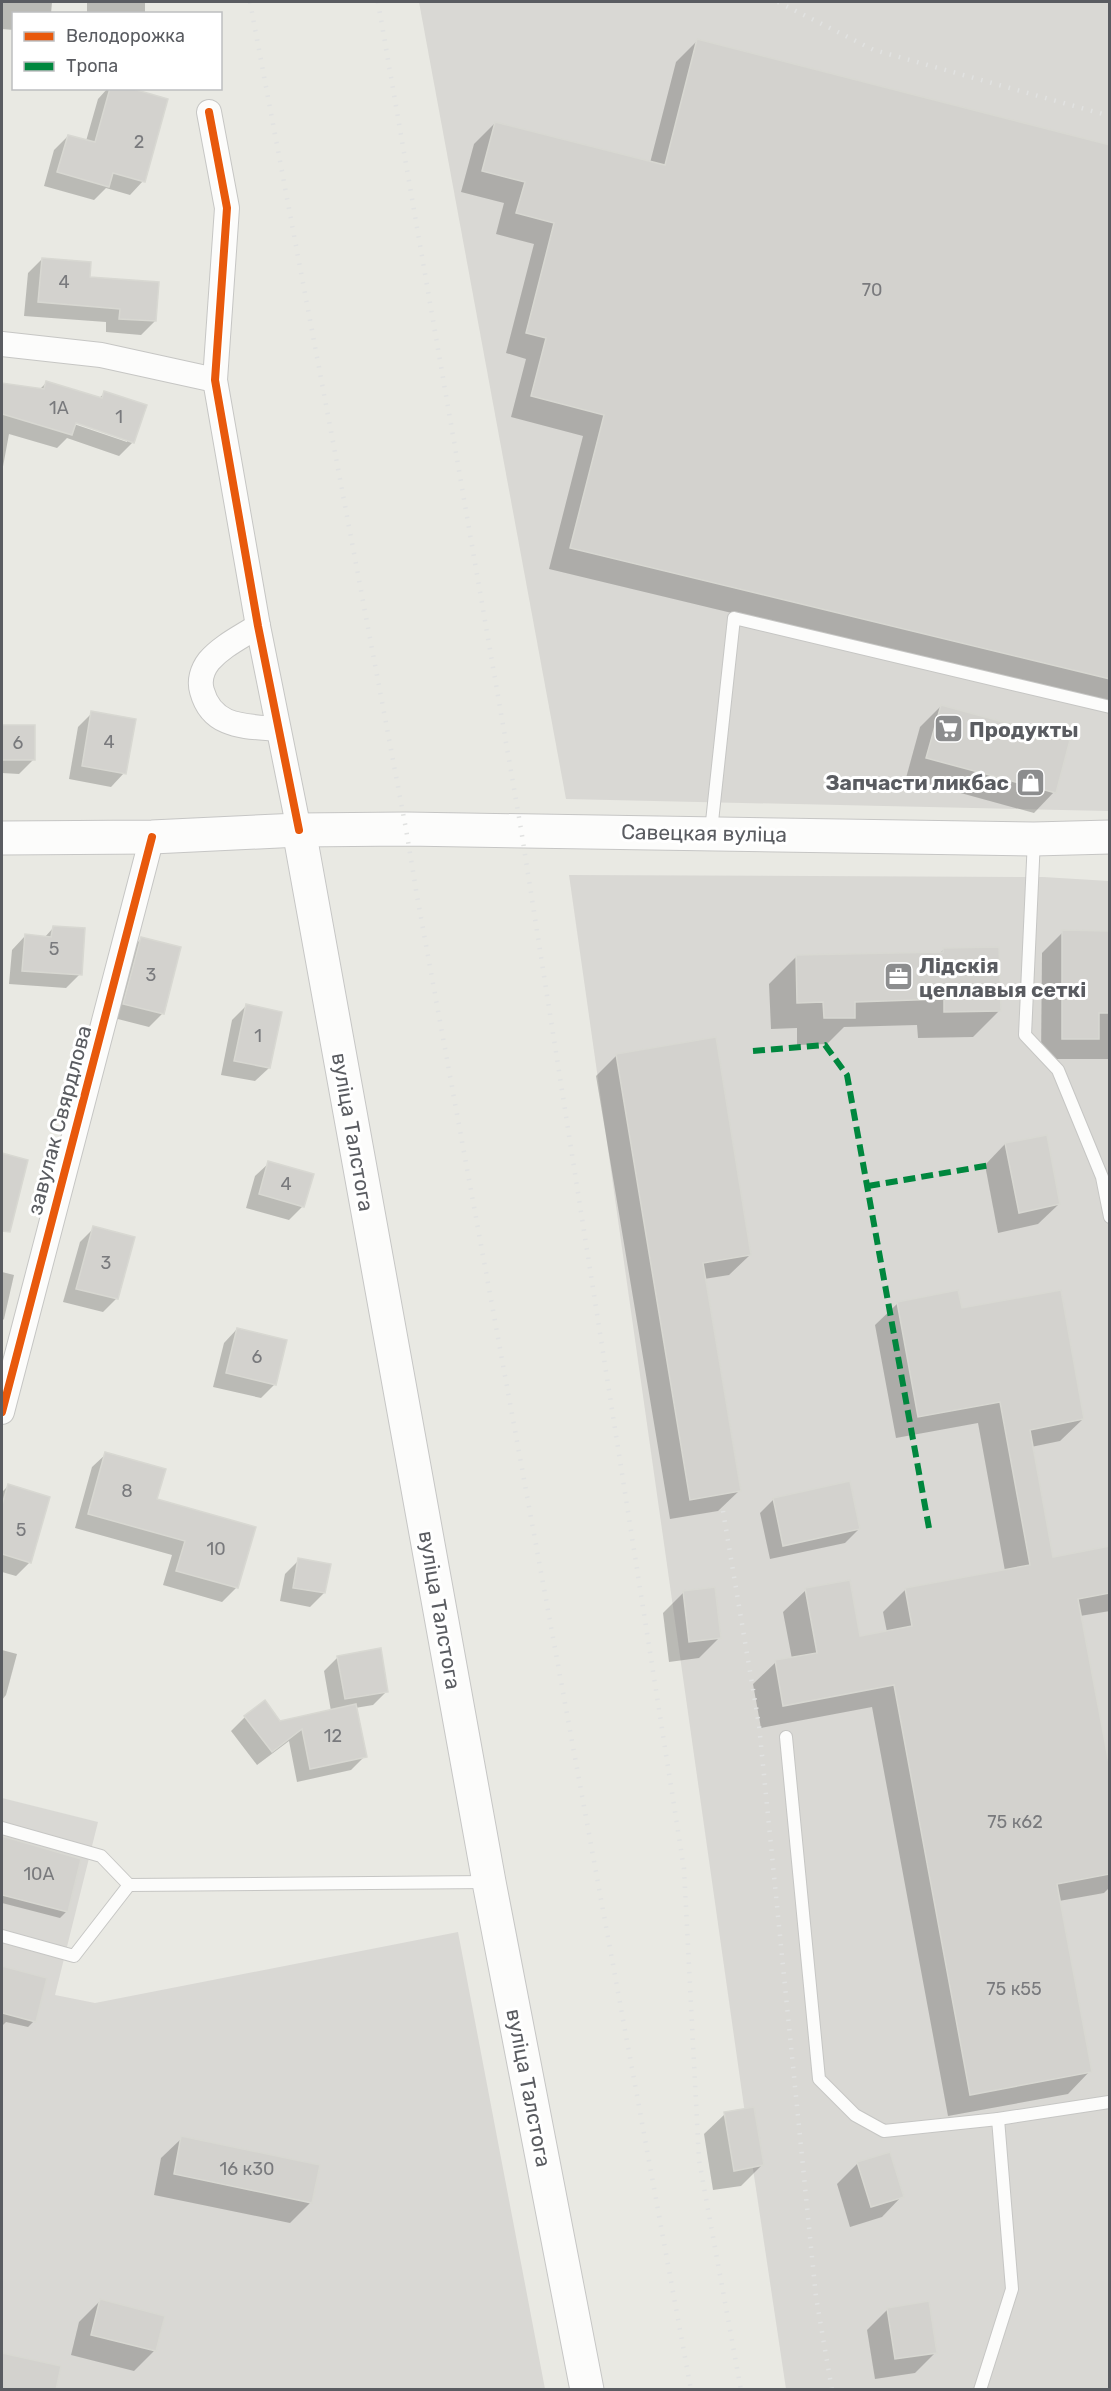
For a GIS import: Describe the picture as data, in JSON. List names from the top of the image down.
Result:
{
  "streets": {
    "main road": ["Савецкая вуліца", "вуліца Талстога"],
    "street": ["завулак Свярдлова"]
  },
  "crossings": [
    ["Савецкая вуліца", "завулак Свярдлова"],
    ["Савецкая вуліца", "вуліца Талстога"]
  ],
  "places": {
    "supermarket": ["Продукты"],
    "shop": ["Запчасти ликбас"],
    "office": ["Лідскія цеплавыя сеткі"]
  },
  "house_numbers": [
    "2",
    "4",
    "70",
    "1А",
    "1",
    "4",
    "6",
    "5",
    "3",
    "1",
    "4",
    "3",
    "6",
    "8",
    "5",
    "10",
    "12",
    "75 к62",
    "10А",
    "75 к55",
    "16 к30"
  ],
  "legend": ["Велодорожка", "Тропа"]
}
